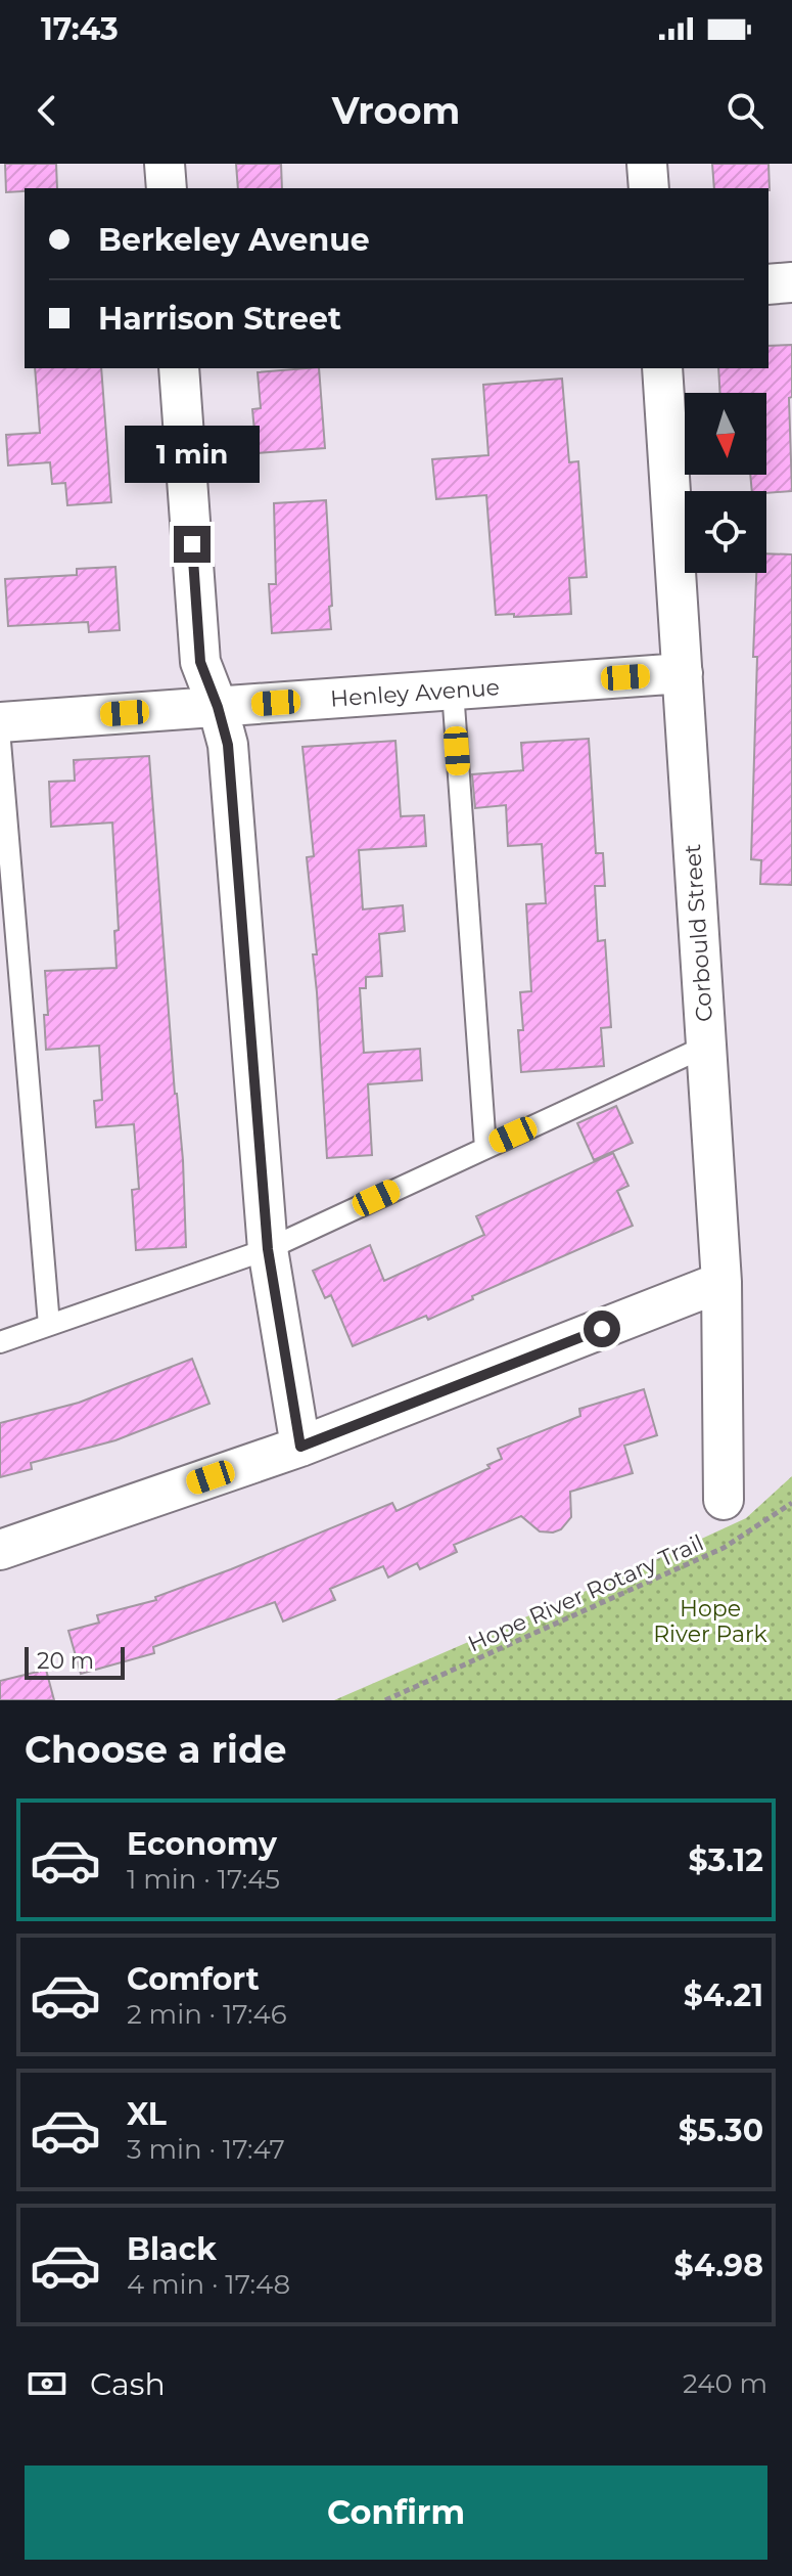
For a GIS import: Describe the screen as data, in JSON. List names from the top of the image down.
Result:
{
  "streets": {
    "street": ["Henley Avenue", "Corbould Street"],
    "path": ["Hope River Rotary Trail"]
  },
  "crossings": [
    ["Henley Avenue", "Corbould Street"]
  ],
  "parks": ["Hope River Park"],
  "scale_bar": "20 m",
  "north": "bottom",
  "page": {
    "status": "17:43",
    "header": "Vroom",
    "banner": ["Berkeley Avenue", "Harrison Street"],
    "bubble": "1 min",
    "scale": "20 m",
    "heading": "Choose a ride",
    "list": [
      {
        "name": "Economy",
        "note": "1 min · 17:45",
        "value": "$3.12"
      },
      {
        "name": "Comfort",
        "note": "2 min · 17:46",
        "value": "$4.21"
      },
      {
        "name": "XL",
        "note": "3 min · 17:47",
        "value": "$5.30"
      },
      {
        "name": "Black",
        "note": "4 min · 17:48",
        "value": "$4.98"
      }
    ],
    "pay": ["Cash", "240 m"],
    "buttons": "Confirm"
  }
}
